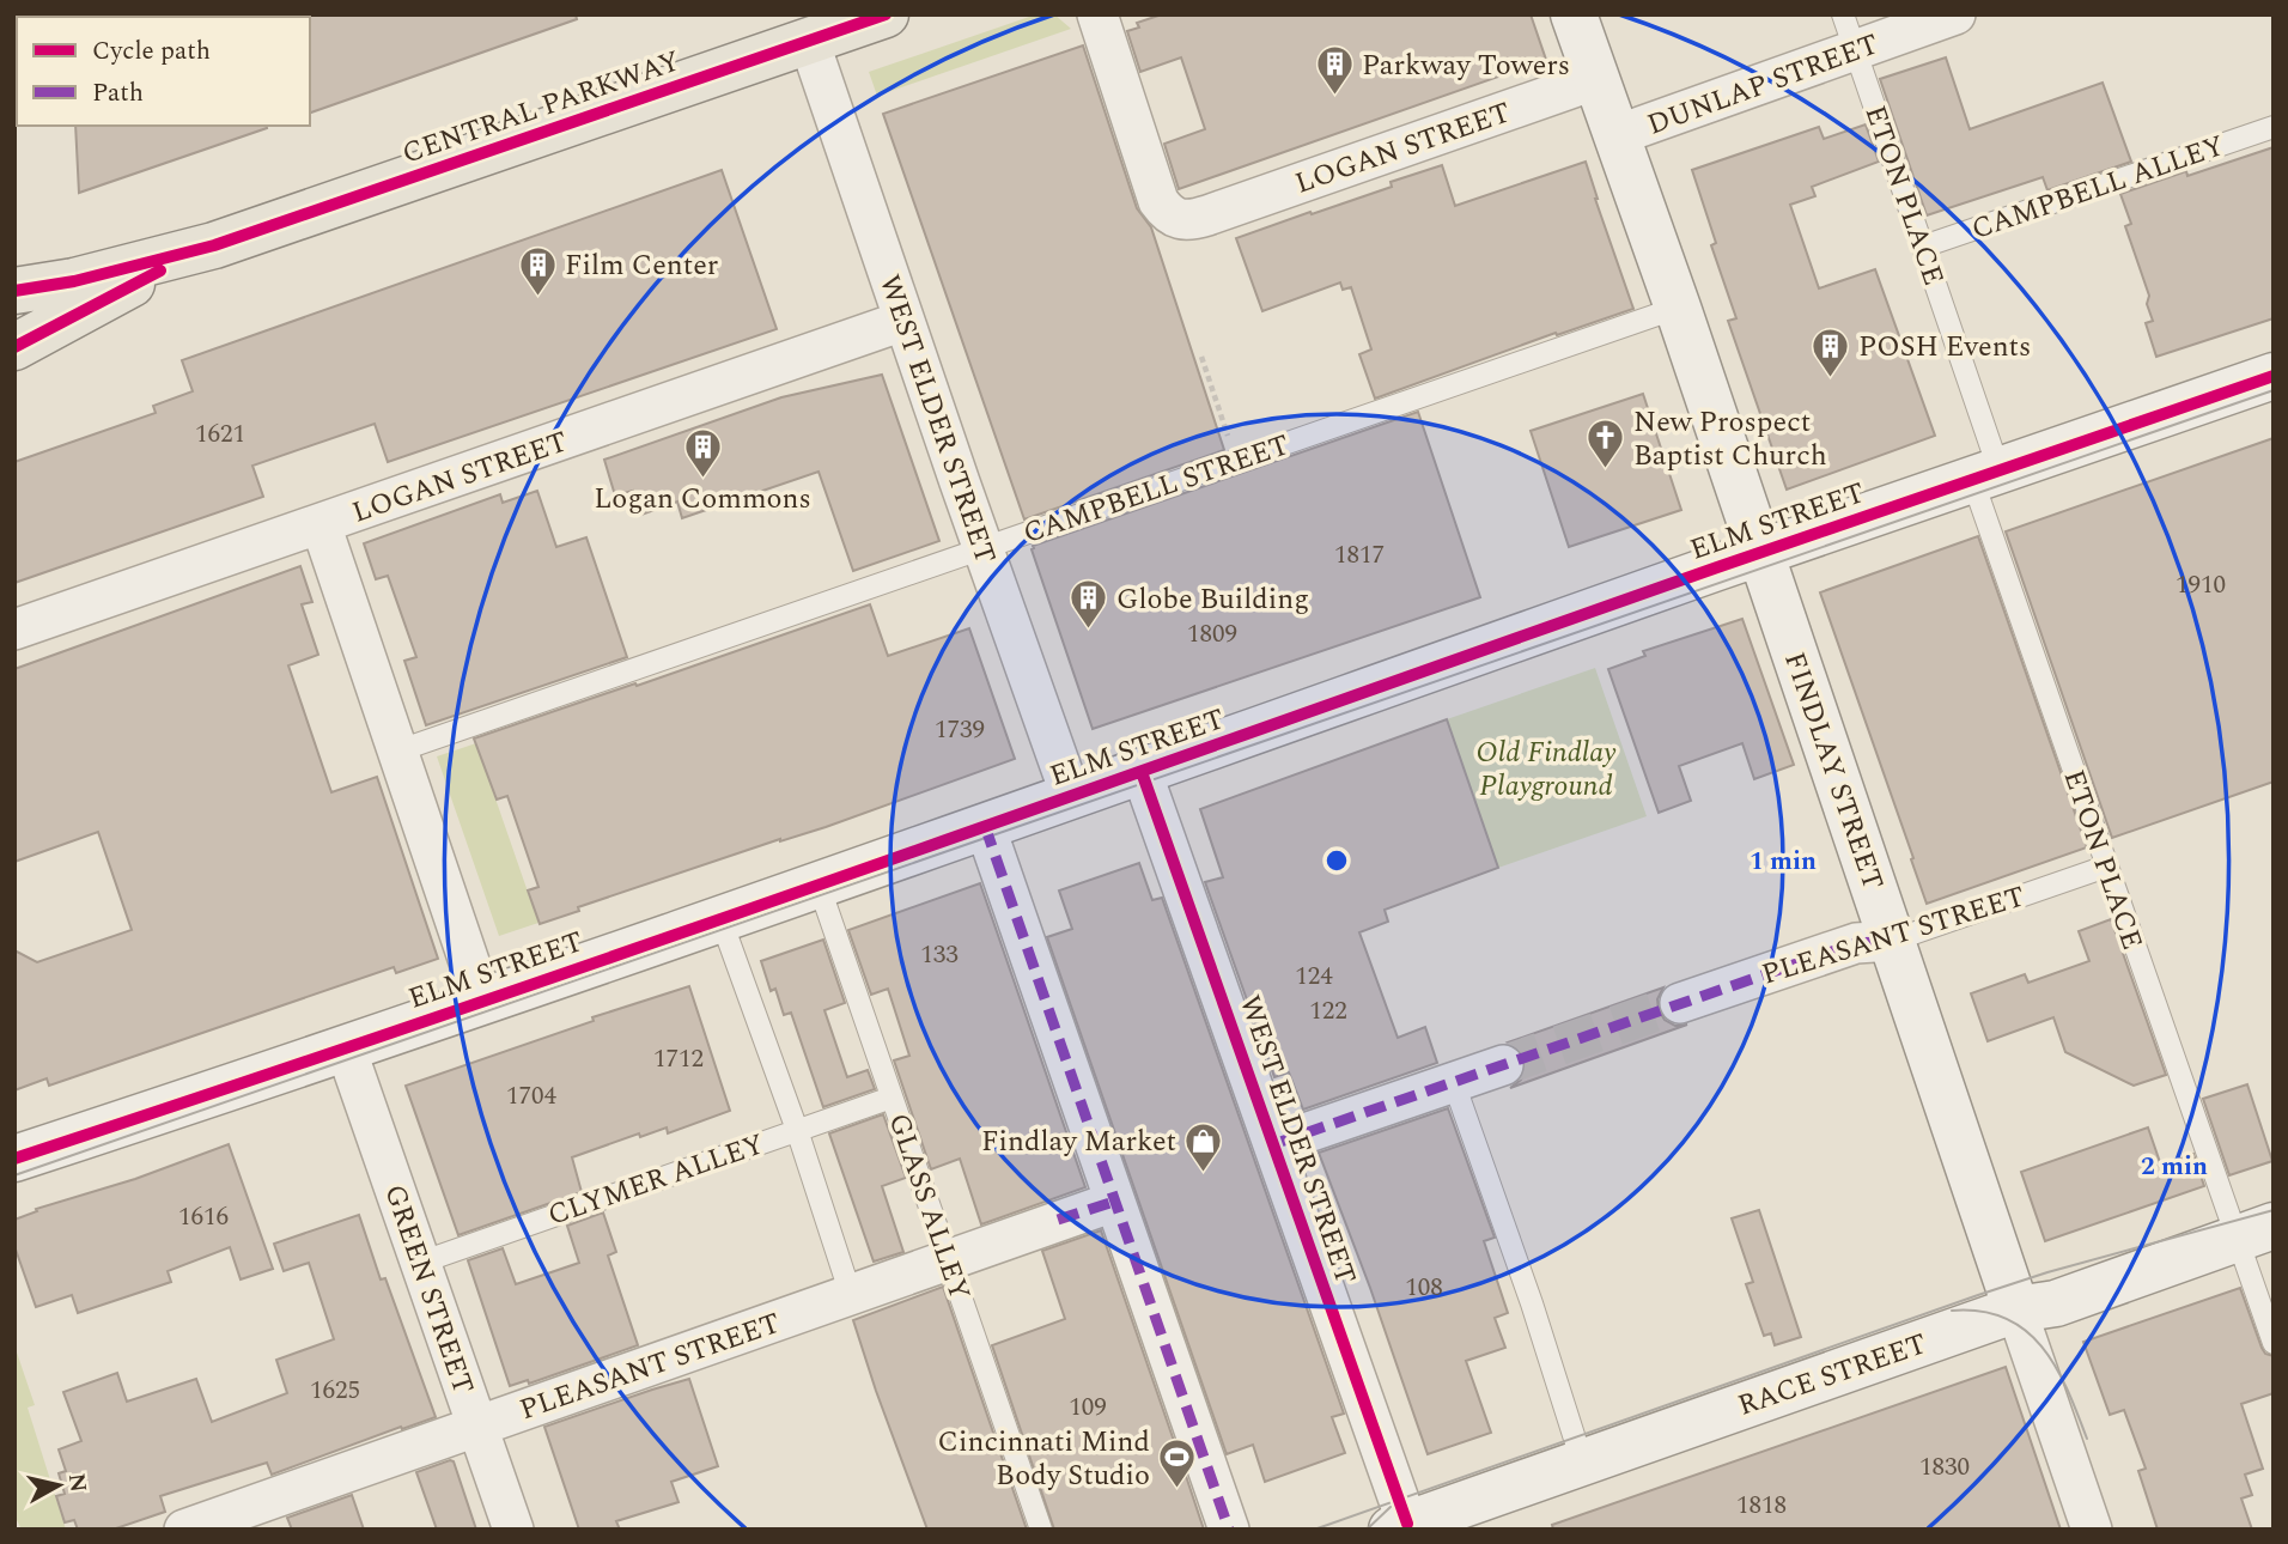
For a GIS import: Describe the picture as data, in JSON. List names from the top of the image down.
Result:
{
  "streets": {
    "main road": ["CENTRAL PARKWAY"],
    "street": [
      "DUNLAP STREET",
      "LOGAN STREET",
      "WEST ELDER STREET",
      "ELM STREET",
      "FINDLAY STREET",
      "PLEASANT STREET",
      "GREEN STREET",
      "RACE STREET"
    ],
    "lane": [
      "CAMPBELL ALLEY",
      "ETON PLACE",
      "CAMPBELL STREET",
      "CLYMER ALLEY",
      "GLASS ALLEY"
    ]
  },
  "crossings": [
    ["DUNLAP STREET", "ETON PLACE"],
    ["DUNLAP STREET", "FINDLAY STREET"],
    ["CENTRAL PARKWAY", "WEST ELDER STREET"],
    ["LOGAN STREET", "WEST ELDER STREET"],
    ["LOGAN STREET", "FINDLAY STREET"],
    ["CAMPBELL ALLEY", "ETON PLACE"],
    ["ETON PLACE", "ELM STREET"],
    ["ETON PLACE", "PLEASANT STREET"],
    ["ETON PLACE", "RACE STREET"],
    ["WEST ELDER STREET", "CAMPBELL STREET"],
    ["WEST ELDER STREET", "ELM STREET"],
    ["WEST ELDER STREET", "RACE STREET"],
    ["CAMPBELL STREET", "FINDLAY STREET"],
    ["ELM STREET", "FINDLAY STREET"],
    ["ELM STREET", "GLASS ALLEY"],
    ["ELM STREET", "GREEN STREET"],
    ["FINDLAY STREET", "PLEASANT STREET"],
    ["FINDLAY STREET", "RACE STREET"],
    ["PLEASANT STREET", "GLASS ALLEY"],
    ["PLEASANT STREET", "GREEN STREET"],
    ["CLYMER ALLEY", "GLASS ALLEY"],
    ["CLYMER ALLEY", "GREEN STREET"]
  ],
  "parks": ["Old Findlay Playground"],
  "places": {
    "building": [
      "Parkway Towers",
      "Film Center",
      "POSH Events",
      "Logan Commons",
      "Globe Building"
    ],
    "church": ["New Prospect Baptist Church"],
    "shop": ["Findlay Market"],
    "sports": ["Cincinnati Mind Body Studio"]
  },
  "house_numbers": [
    "1621",
    "1817",
    "1910",
    "1809",
    "1739",
    "133",
    "124",
    "122",
    "1712",
    "1704",
    "1616",
    "108",
    "1625",
    "109",
    "1830",
    "1818"
  ],
  "legend": ["Cycle path", "Path"],
  "north": "right",
  "rings": ["1 min", "2 min"]
}
